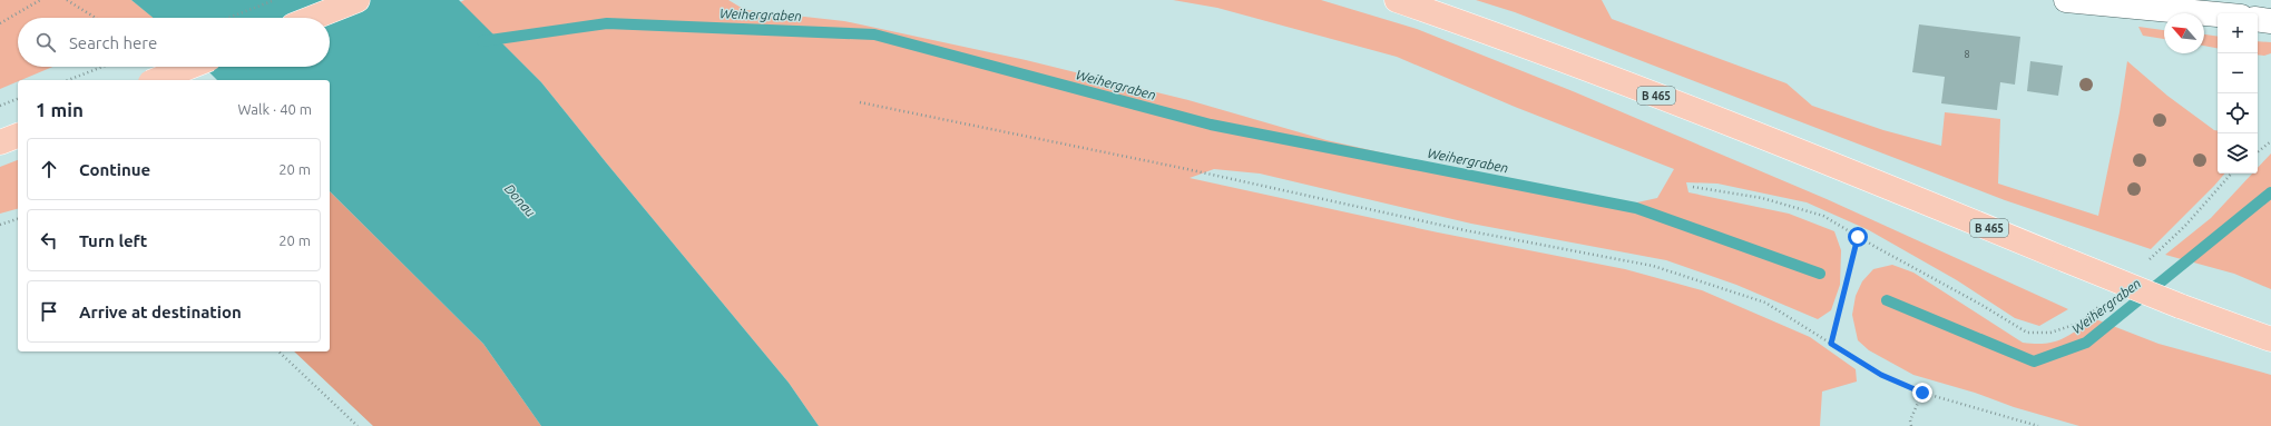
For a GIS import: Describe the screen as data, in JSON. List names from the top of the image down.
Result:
{
  "streets": {
    "main road": ["B 465"]
  },
  "water": ["Weihergraben", "Donau"],
  "house_numbers": ["8"],
  "north": "top left",
  "page": {
    "map_buttons": ["+", "−"],
    "search": "Search here",
    "heading": ["1 min", "Walk · 40 m"],
    "list": [
      ["Continue", "20 m"],
      ["Turn left", "20 m"],
      "Arrive at destination"
    ]
  }
}
